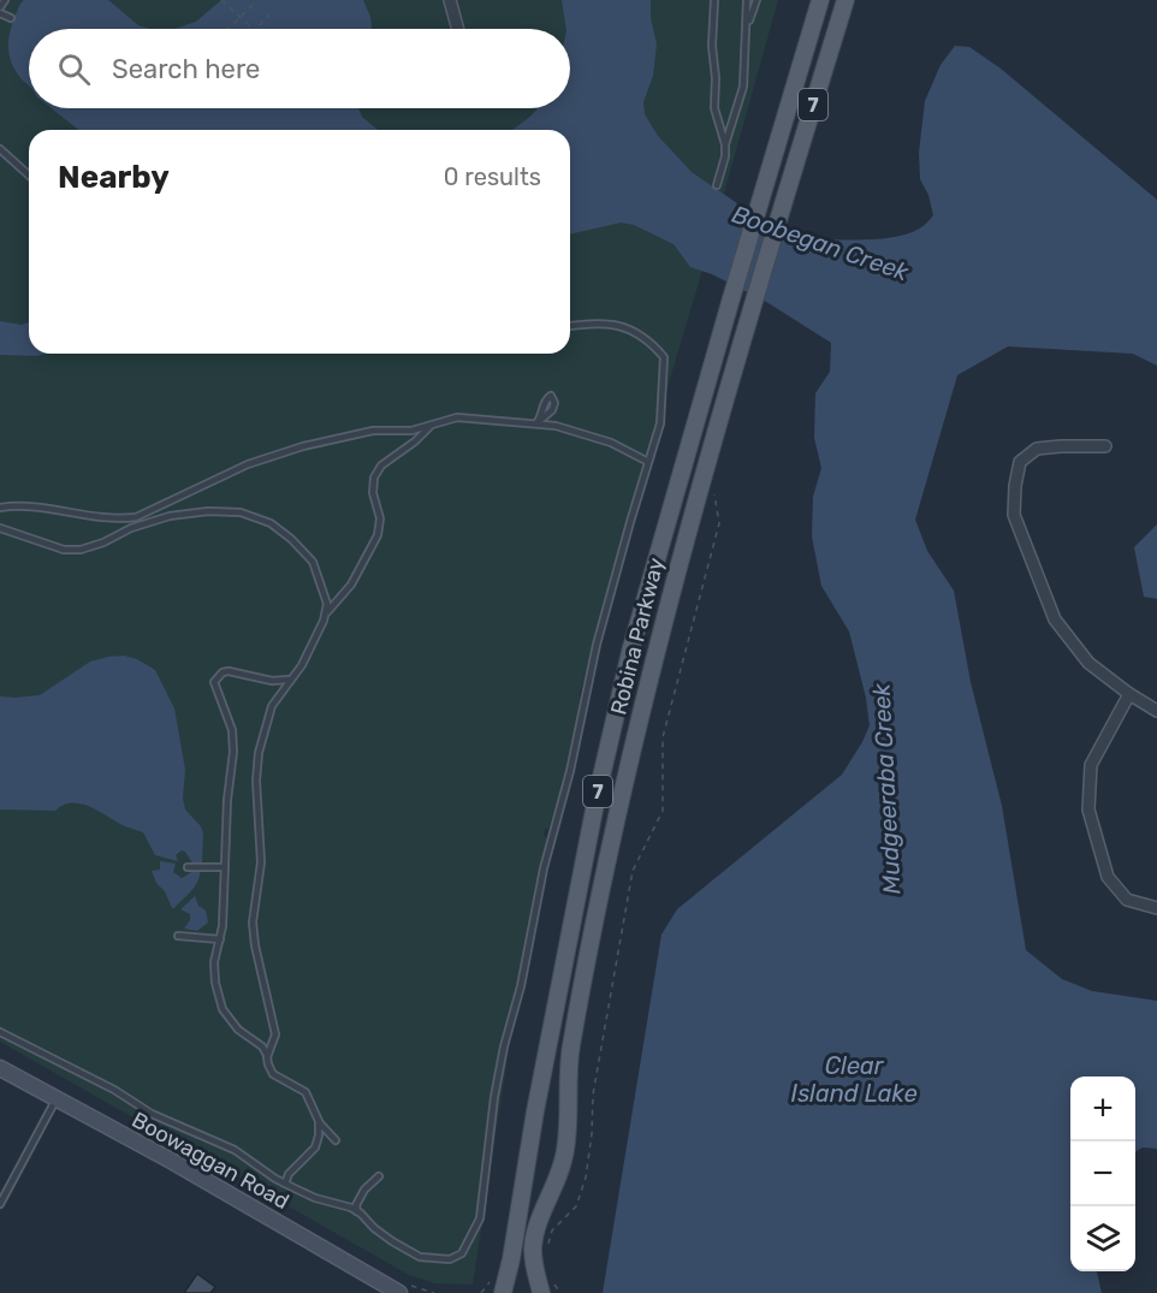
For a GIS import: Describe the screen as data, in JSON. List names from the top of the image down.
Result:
{
  "streets": {
    "main road": ["7", "Robina Parkway", "Boowaggan Road"]
  },
  "water": ["Boobegan Creek", "Mudgeeraba Creek", "Clear Island Lake"],
  "page": {
    "search": "Search here",
    "heading": ["Nearby", "0 results"],
    "map_buttons": ["+", "−"]
  }
}
